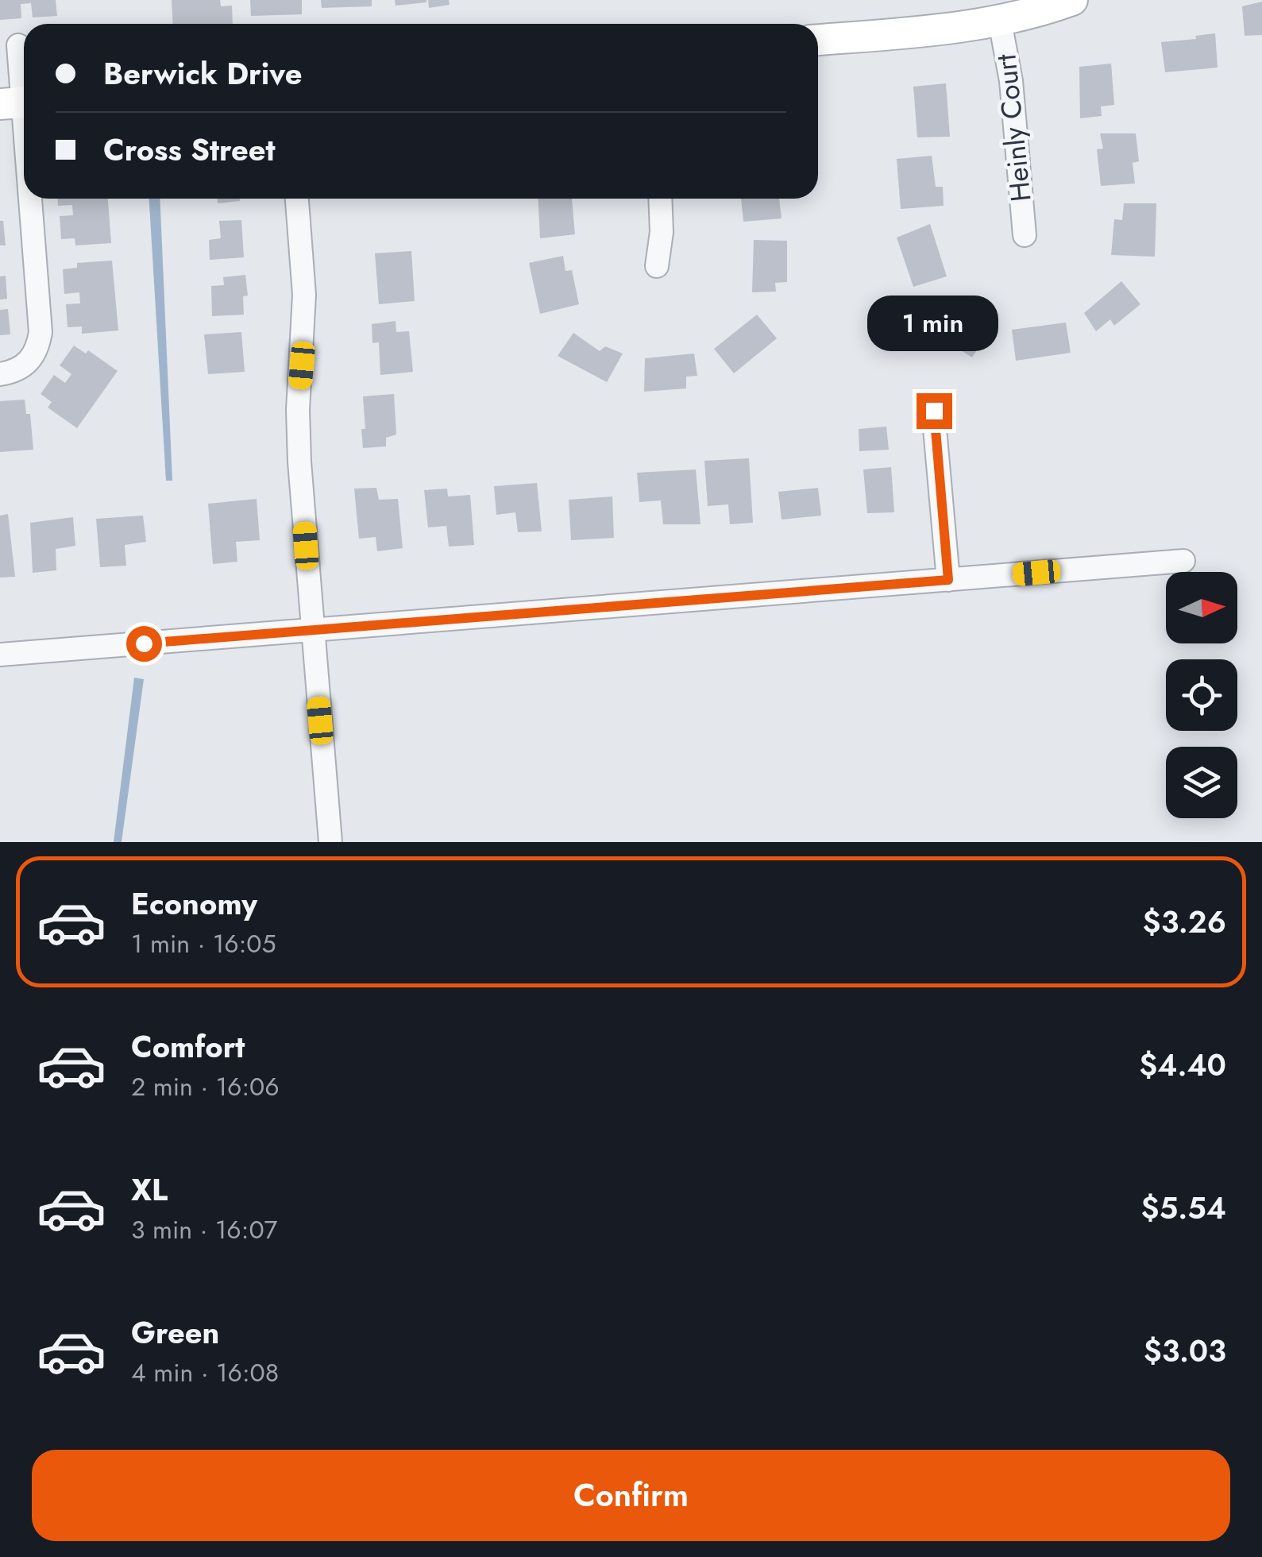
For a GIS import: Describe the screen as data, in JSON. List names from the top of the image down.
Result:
{
  "streets": {
    "street": ["Heinly Court"]
  },
  "north": "right",
  "page": {
    "banner": ["Berwick Drive", "Cross Street"],
    "bubble": "1 min",
    "list": [
      {
        "name": "Economy",
        "note": "1 min · 16:05",
        "value": "$3.26"
      },
      {
        "name": "Comfort",
        "note": "2 min · 16:06",
        "value": "$4.40"
      },
      {
        "name": "XL",
        "note": "3 min · 16:07",
        "value": "$5.54"
      },
      {
        "name": "Green",
        "note": "4 min · 16:08",
        "value": "$3.03"
      }
    ],
    "buttons": "Confirm"
  }
}
